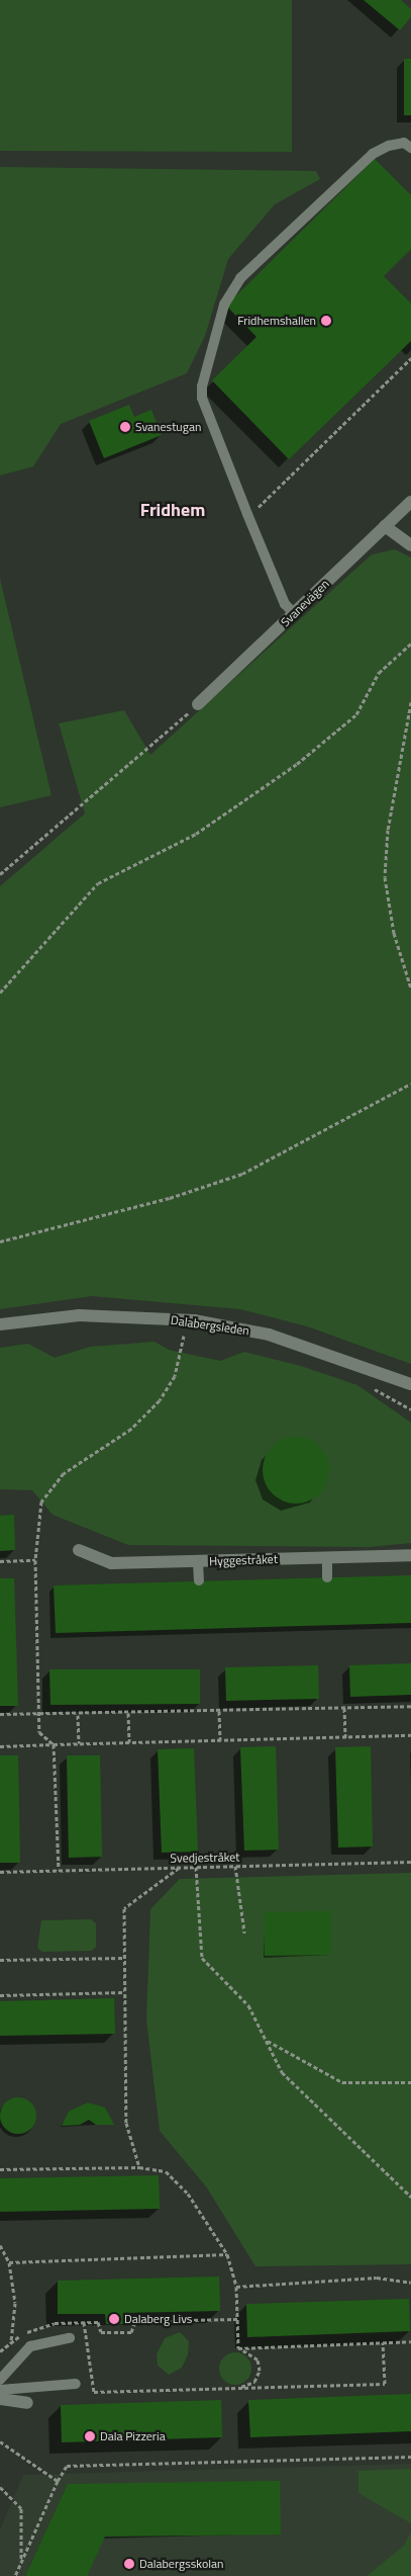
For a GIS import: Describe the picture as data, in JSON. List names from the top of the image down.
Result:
{
  "streets": {
    "street": ["Svanevägen", "Dalabergsleden", "Hyggestråket"],
    "path": ["Svedjestråket"]
  },
  "districts": ["Fridhem"],
  "places": [
    "Fridhemshallen",
    "Svanestugan",
    "Dalaberg Livs",
    "Dala Pizzeria",
    "Dalabergsskolan"
  ]
}
